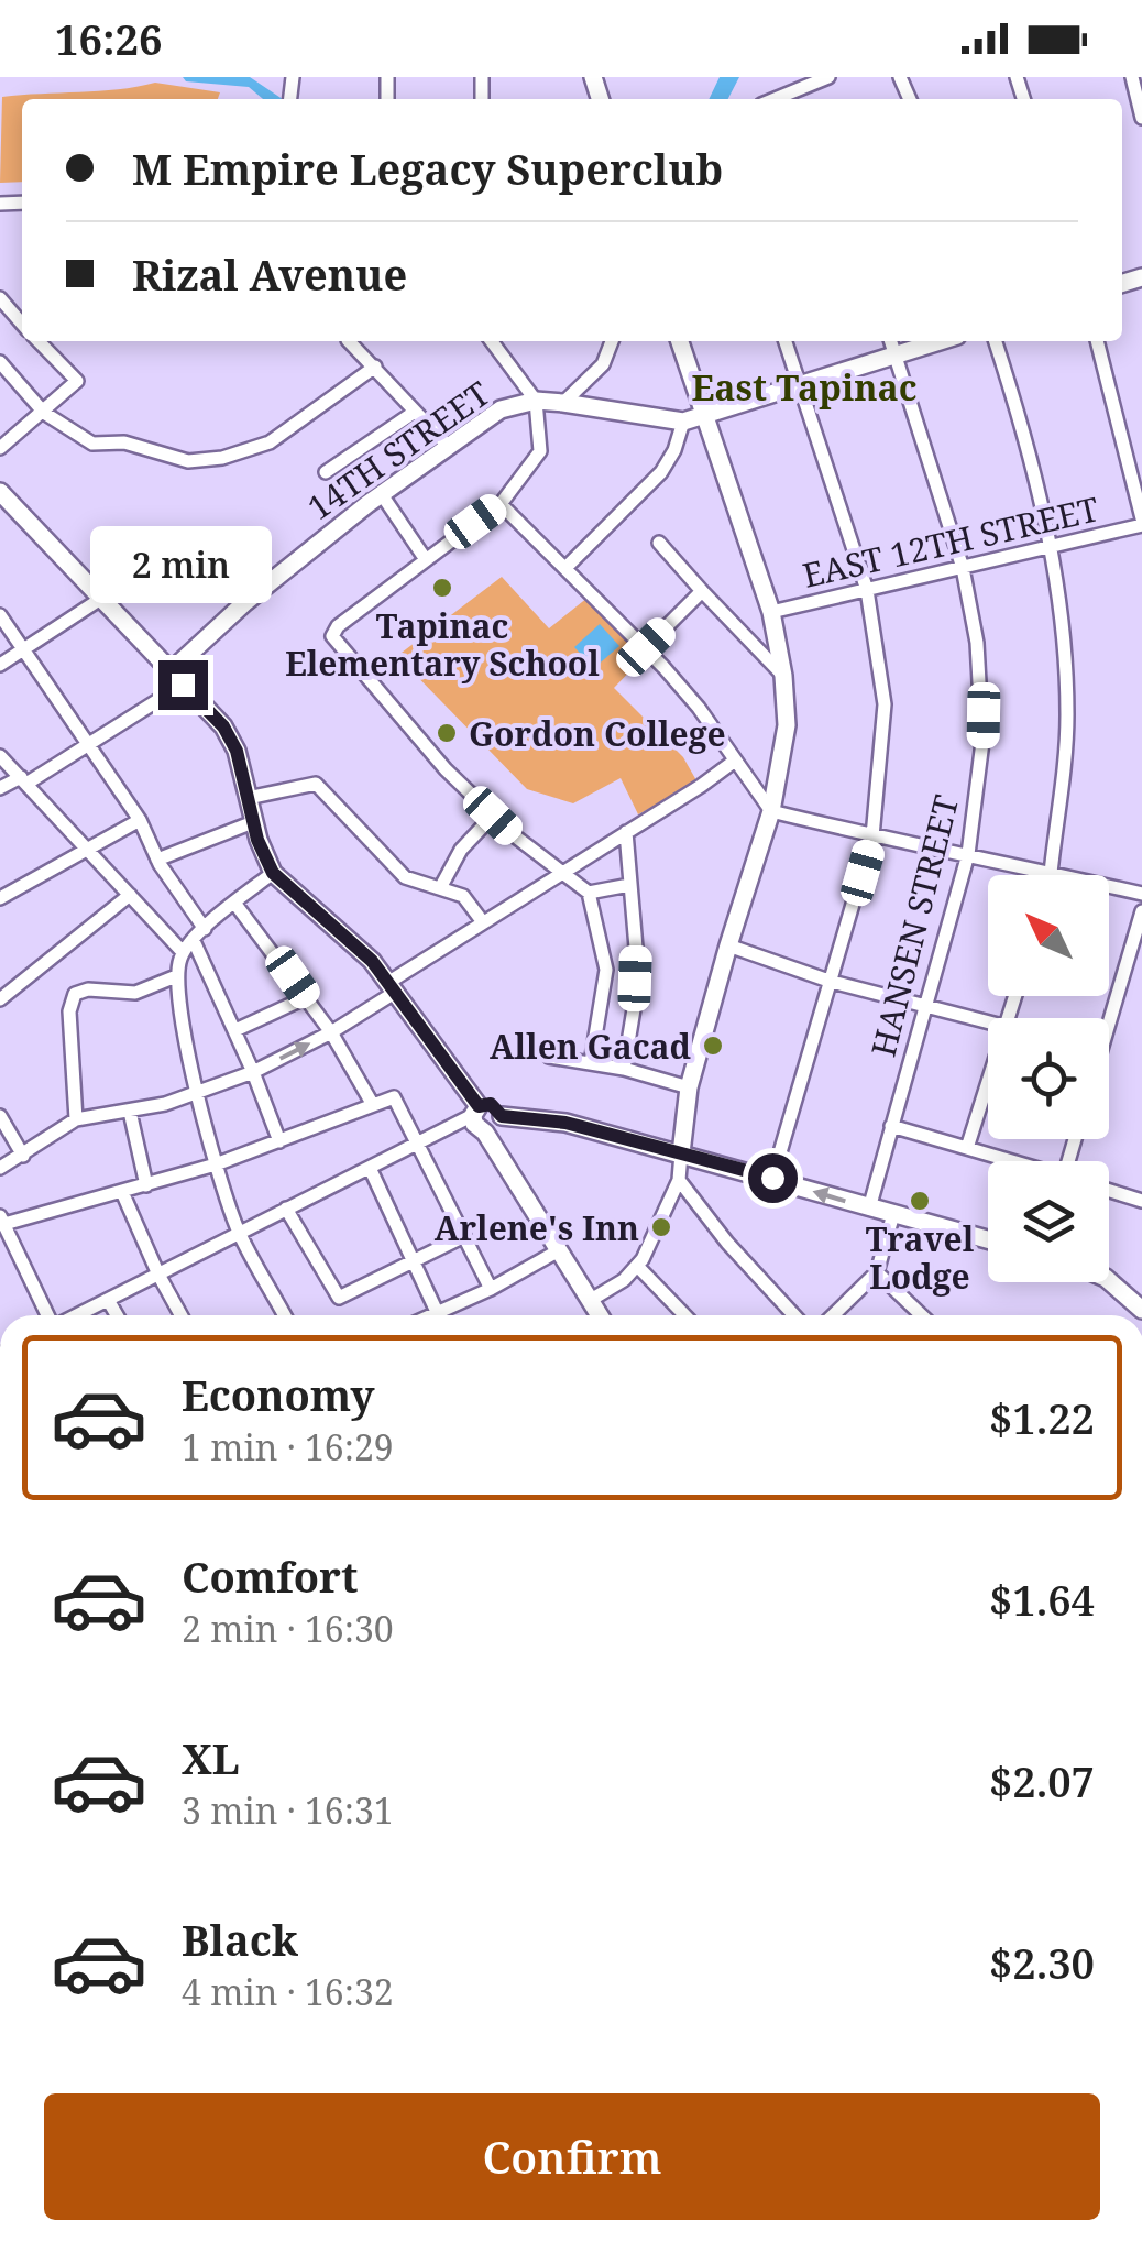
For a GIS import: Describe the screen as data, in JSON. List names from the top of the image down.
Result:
{
  "streets": {
    "main road": ["14TH STREET"],
    "street": ["EAST 12TH STREET", "HANSEN STREET"]
  },
  "crossings": [
    ["14TH STREET", "HANSEN STREET"],
    ["EAST 12TH STREET", "HANSEN STREET"]
  ],
  "districts": ["East Tapinac"],
  "places": [
    "Tapinac Elementary School",
    "Gordon College",
    "Allen Gacad",
    "Travel Lodge",
    "Arlene's Inn"
  ],
  "north": "top left",
  "page": {
    "status": "16:26",
    "banner": ["M Empire Legacy Superclub", "Rizal Avenue"],
    "bubble": "2 min",
    "list": [
      {
        "name": "Economy",
        "note": "1 min · 16:29",
        "value": "$1.22"
      },
      {
        "name": "Comfort",
        "note": "2 min · 16:30",
        "value": "$1.64"
      },
      {
        "name": "XL",
        "note": "3 min · 16:31",
        "value": "$2.07"
      },
      {
        "name": "Black",
        "note": "4 min · 16:32",
        "value": "$2.30"
      }
    ],
    "buttons": "Confirm"
  }
}
